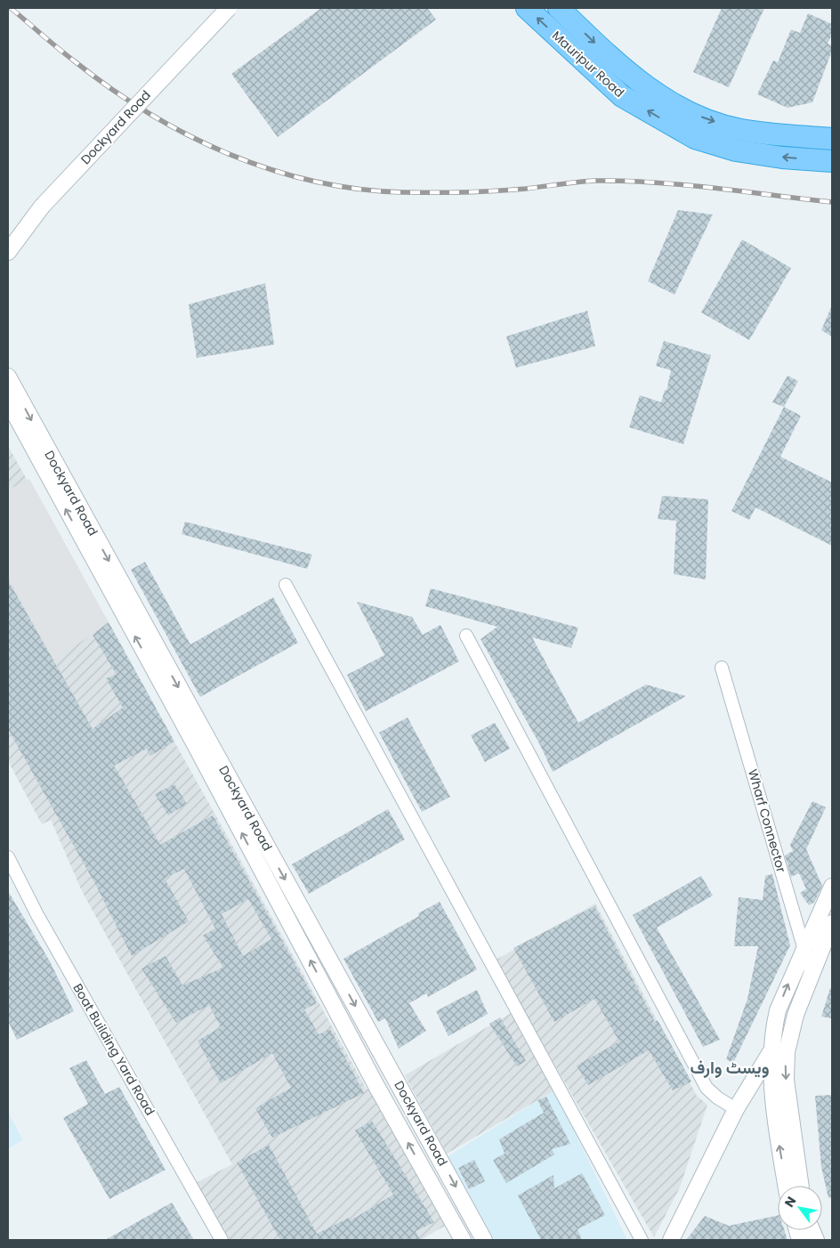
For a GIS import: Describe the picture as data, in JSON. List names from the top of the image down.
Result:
{
  "streets": {
    "highway": ["Mauripur Road"],
    "street": ["Dockyard Road", "Wharf Connector", "Boat Building Yard Road"]
  },
  "districts": ["ویسٹ وارف"],
  "north": "top left"
}
